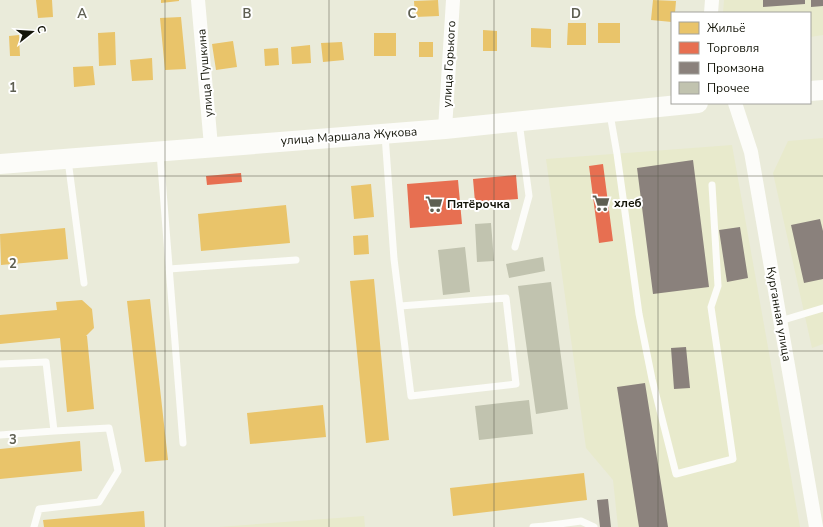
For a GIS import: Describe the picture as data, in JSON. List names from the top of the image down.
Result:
{
  "streets": {
    "main road": ["улица Маршала Жукова"],
    "street": ["улица Горького", "улица Пушкина", "Курганная улица"]
  },
  "crossings": [
    ["улица Горького", "улица Маршала Жукова"],
    ["улица Пушкина", "улица Маршала Жукова"]
  ],
  "places": {
    "supermarket": ["хлеб", "Пятёрочка"]
  },
  "legend": [
    "Жильё",
    "Торговля",
    "Промзона",
    "Прочее"
  ],
  "north": "right",
  "grid": {
    "columns": [
      "A",
      "B",
      "C",
      "D"
    ],
    "rows": ["1", "2", "3"]
  }
}
